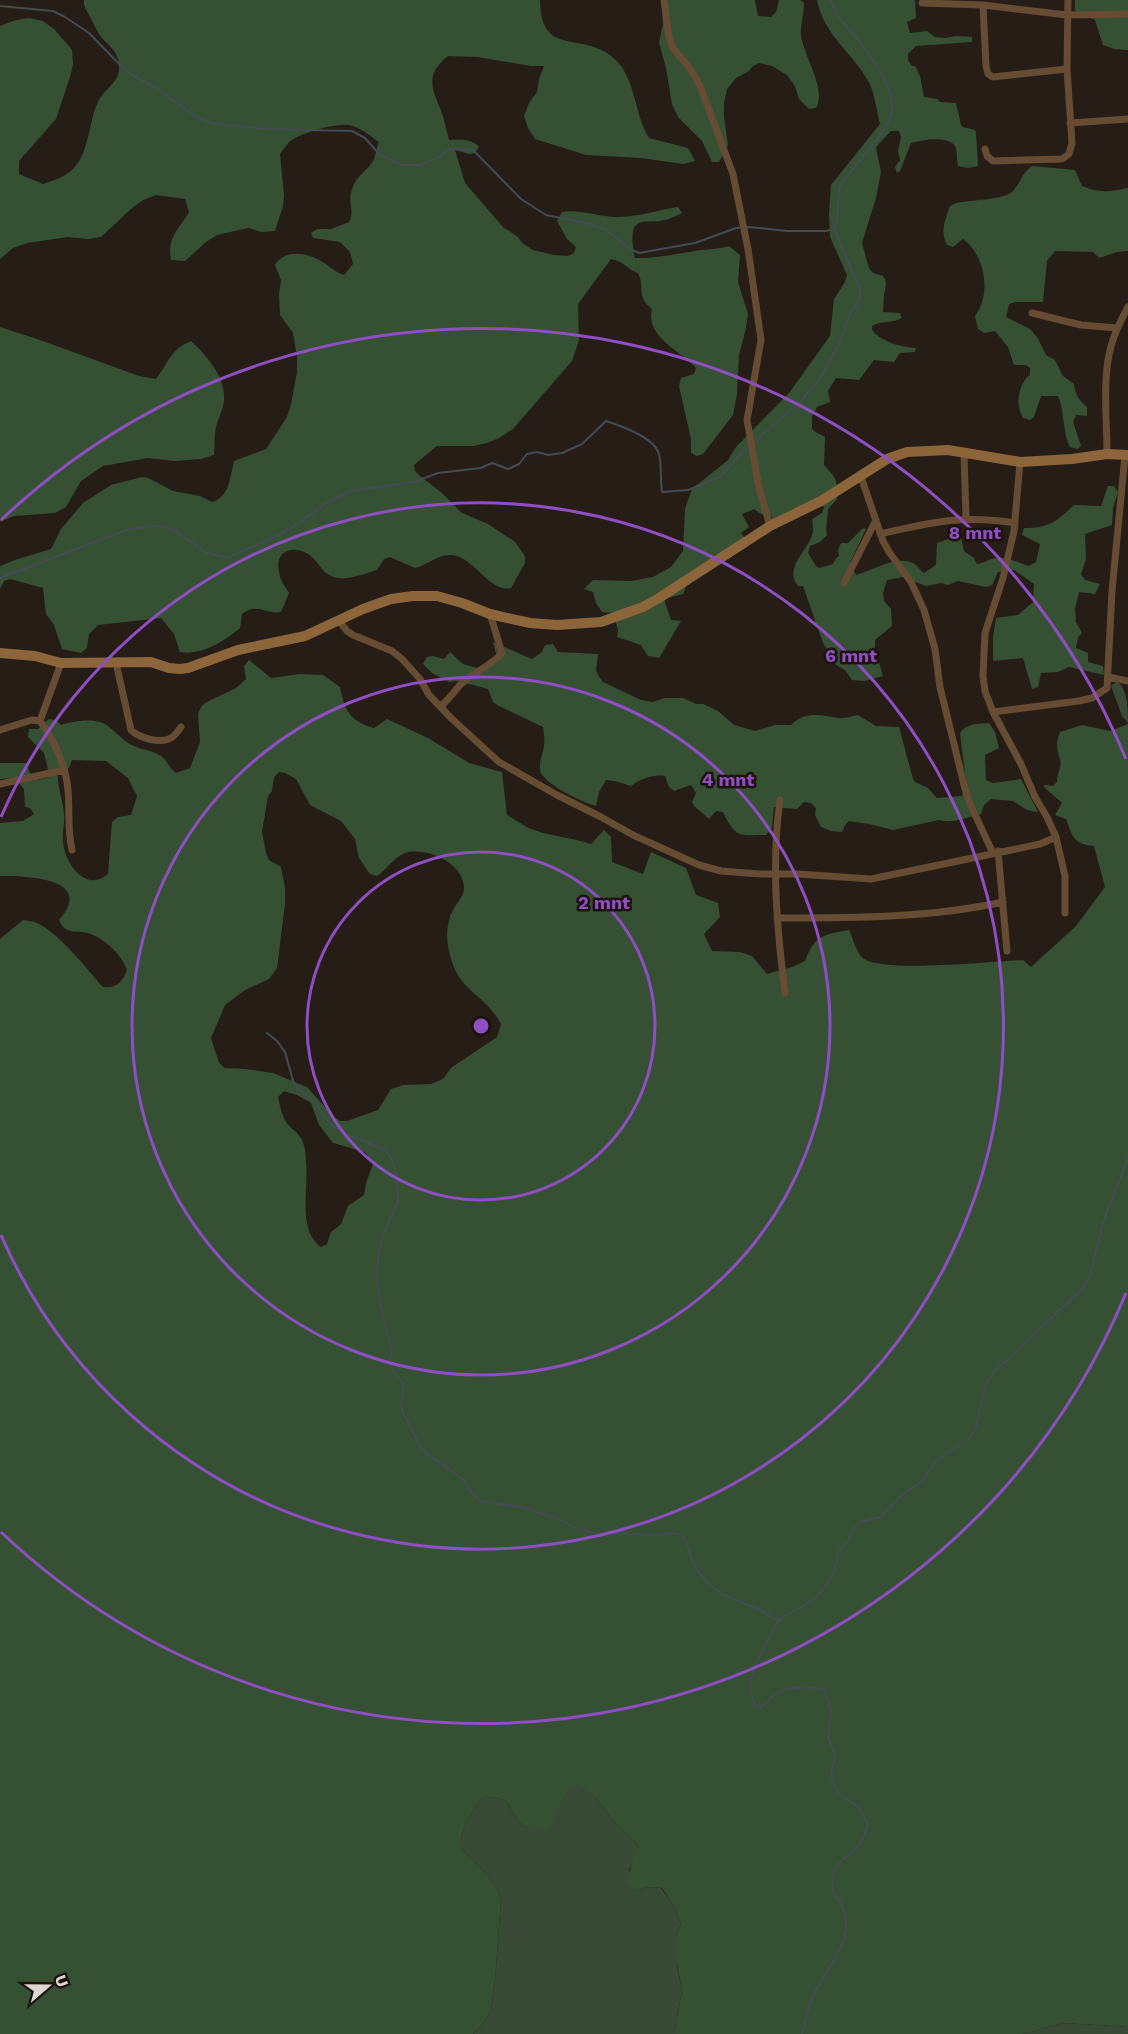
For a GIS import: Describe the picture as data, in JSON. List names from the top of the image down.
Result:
{
  "north": "right",
  "rings": [
    "8 mnt",
    "6 mnt",
    "4 mnt",
    "2 mnt"
  ]
}
